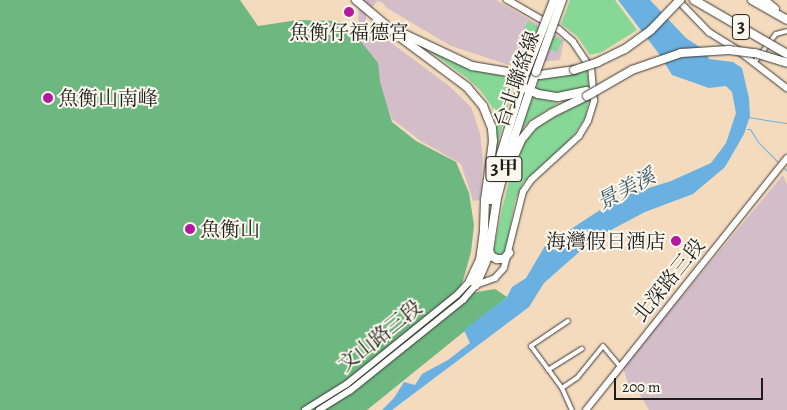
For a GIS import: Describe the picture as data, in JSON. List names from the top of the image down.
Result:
{
  "streets": {
    "highway": ["3", "台北聯絡線", "3甲"],
    "main road": ["北深路三段", "文山路三段"]
  },
  "crossings": [
    ["台北聯絡線", "文山路三段"]
  ],
  "water": ["景美溪"],
  "places": [
    "魚衡仔福德宮",
    "魚衡山南峰",
    "魚衡山",
    "海灣假日酒店"
  ],
  "scale_bar": "200 m"
}
